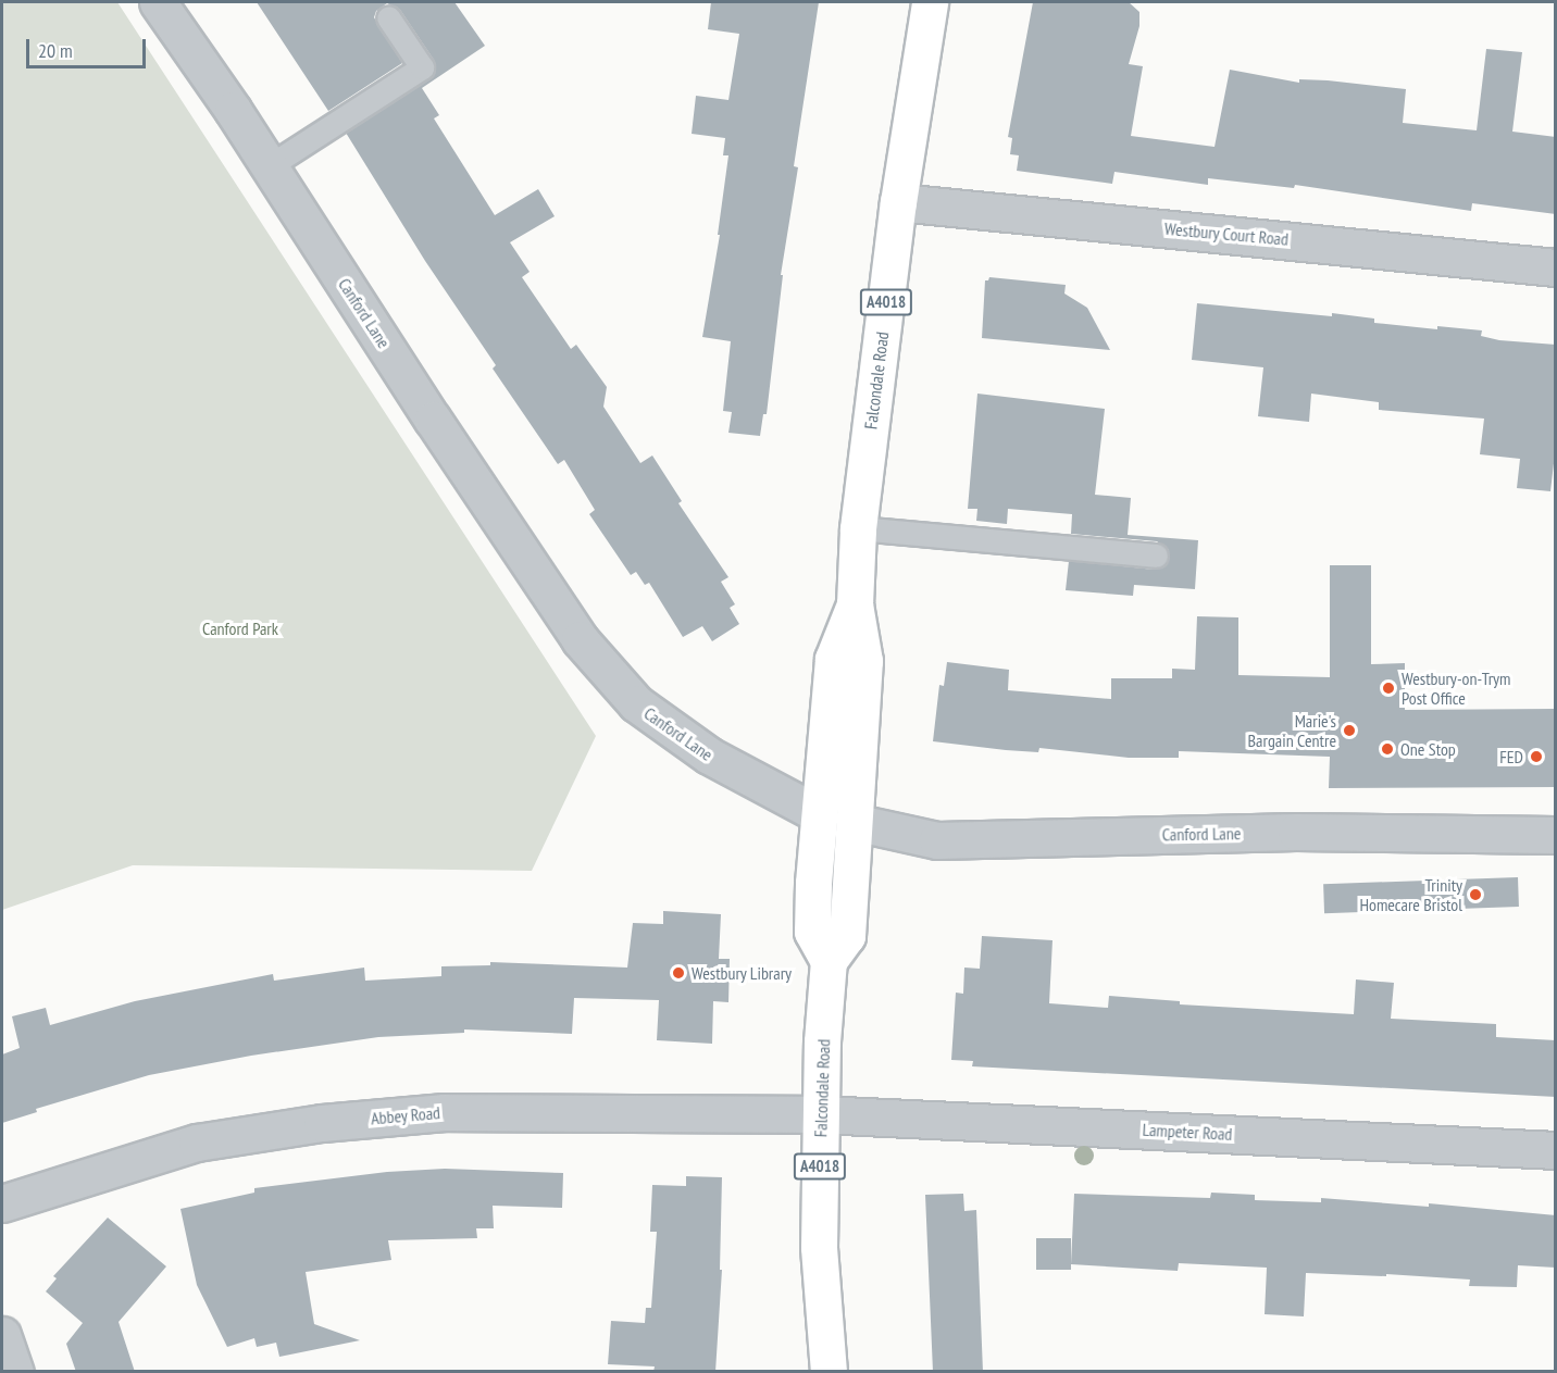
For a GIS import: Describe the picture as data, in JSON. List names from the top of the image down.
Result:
{
  "streets": {
    "main road": ["A4018", "Falcondale Road"],
    "street": [
      "Westbury Court Road",
      "Canford Lane",
      "Abbey Road",
      "Lampeter Road"
    ]
  },
  "crossings": [
    ["Westbury Court Road", "Falcondale Road"],
    ["Canford Lane", "Falcondale Road"],
    ["Falcondale Road", "Abbey Road"],
    ["Falcondale Road", "Lampeter Road"],
    ["Abbey Road", "Lampeter Road"]
  ],
  "parks": ["Canford Park"],
  "places": [
    "Westbury-on-Trym Post Office",
    "Marie's Bargain Centre",
    "One Stop",
    "FED",
    "Trinity Homecare Bristol",
    "Westbury Library"
  ],
  "scale_bar": "20 m"
}
